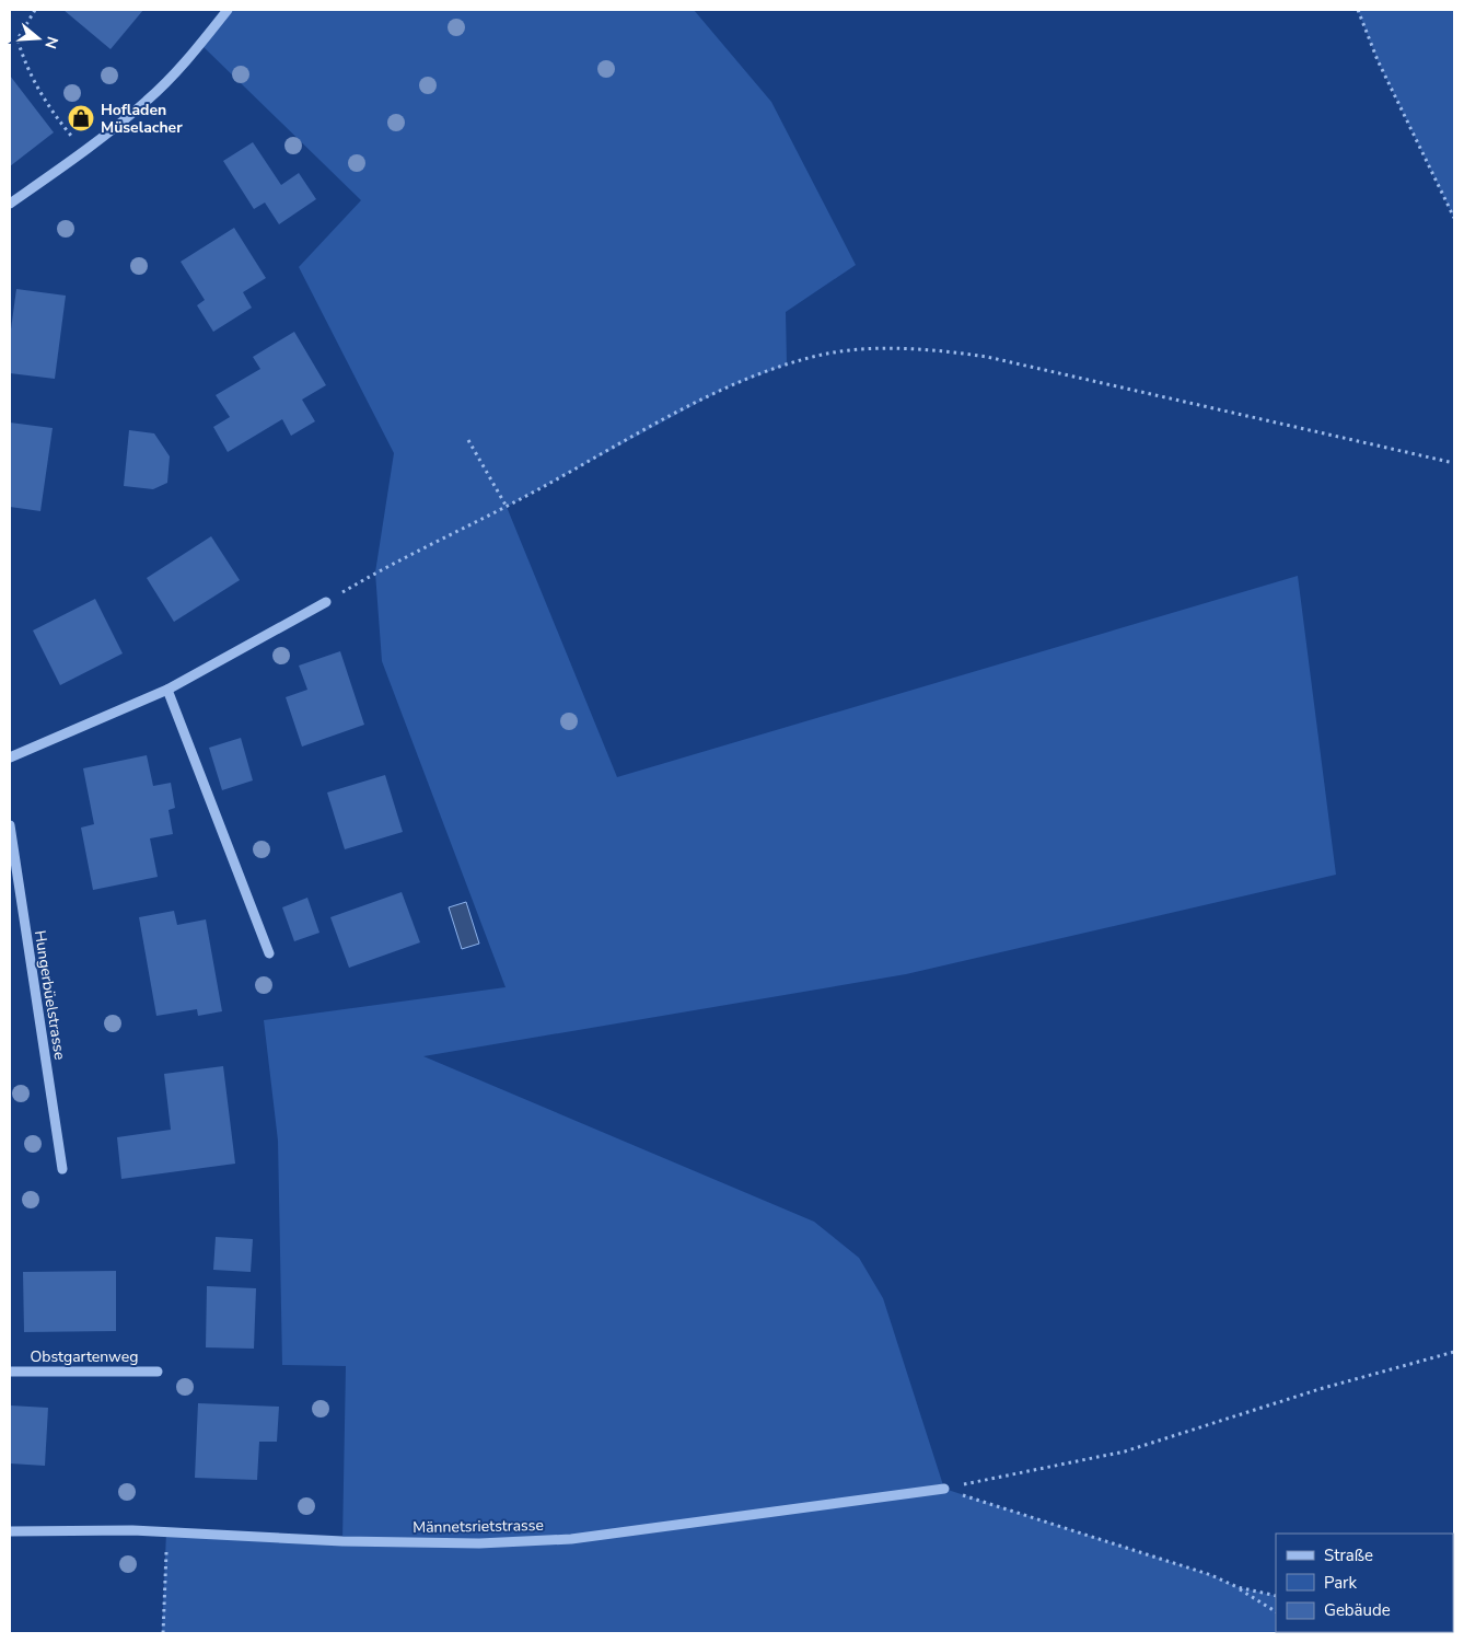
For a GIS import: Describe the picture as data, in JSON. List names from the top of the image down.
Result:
{
  "streets": {
    "street": ["Hungerbüelstrasse", "Obstgartenweg", "Männetsrietstrasse"]
  },
  "places": {
    "shop": ["Hofladen Müselacher"]
  },
  "legend": ["Straße", "Park", "Gebäude"],
  "north": "right"
}
